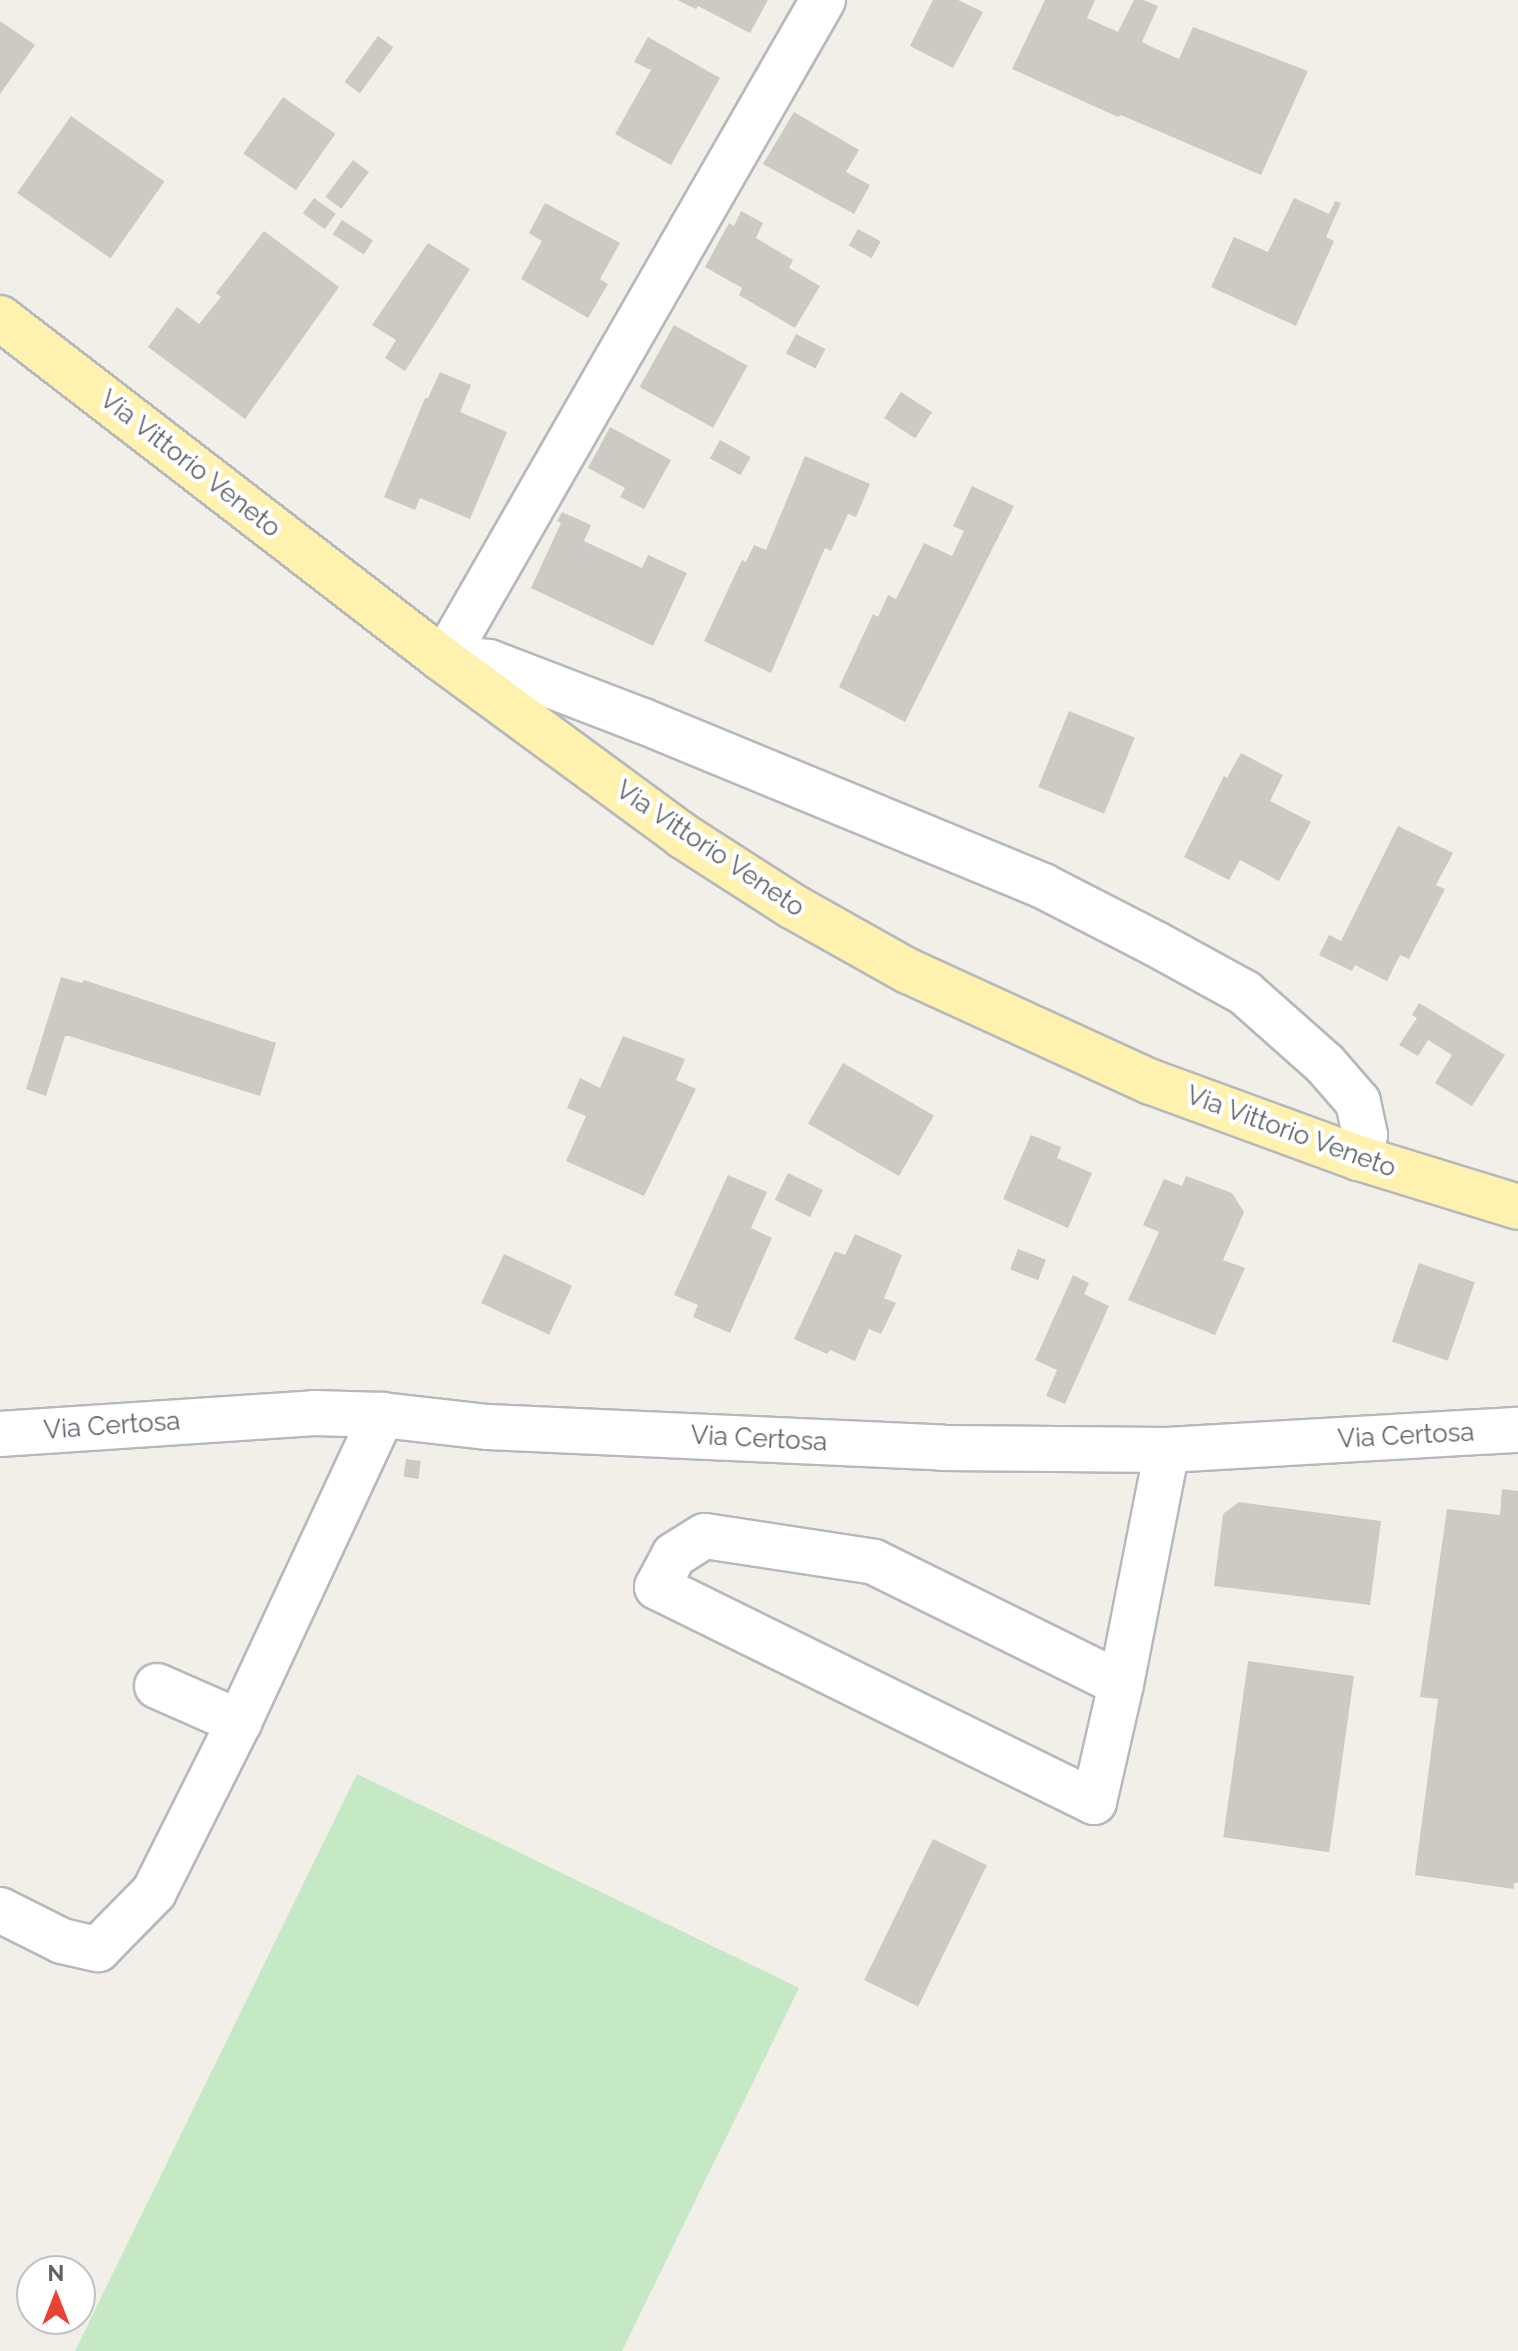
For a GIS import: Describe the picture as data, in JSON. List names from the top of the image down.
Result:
{
  "streets": {
    "main road": ["Via Vittorio Veneto"],
    "street": ["Via Certosa"]
  },
  "north": "top"
}
